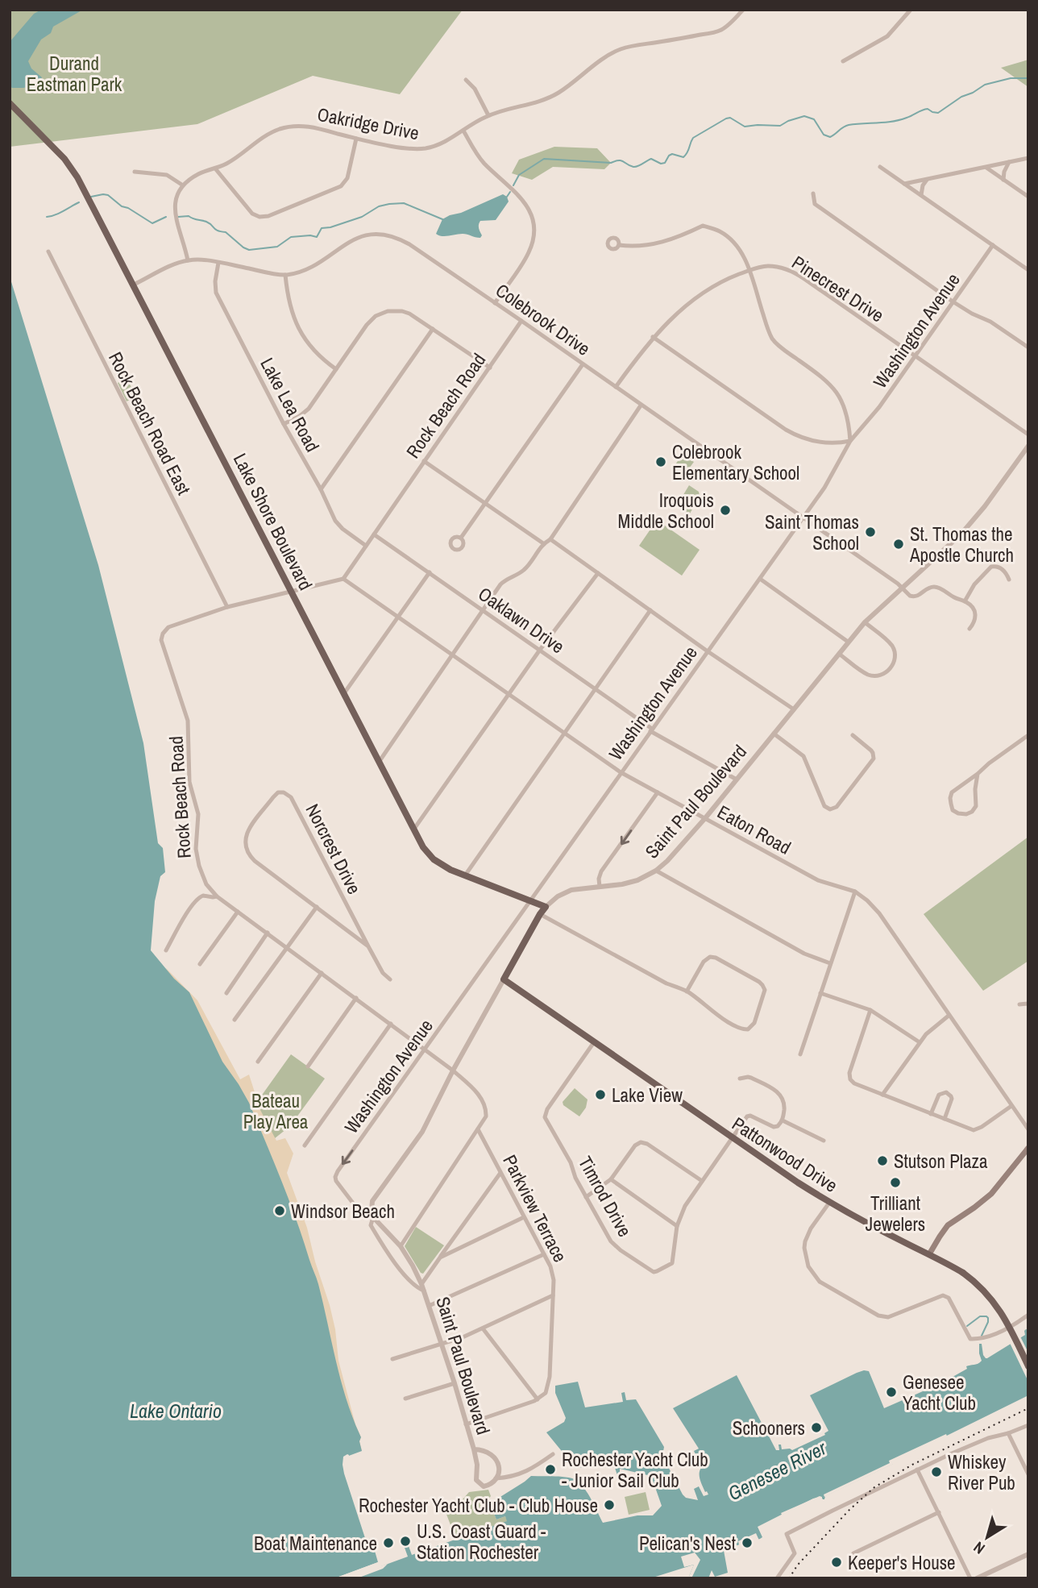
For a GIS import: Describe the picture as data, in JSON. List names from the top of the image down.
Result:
{
  "streets": {
    "main road": ["Lake Shore Boulevard", "Saint Paul Boulevard", "Pattonwood Drive"],
    "street": [
      "Oakridge Drive",
      "Pinecrest Drive",
      "Colebrook Drive",
      "Washington Avenue",
      "Lake Lea Road",
      "Rock Beach Road",
      "Rock Beach Road East",
      "Oaklawn Drive",
      "Eaton Road",
      "Norcrest Drive",
      "Timrod Drive",
      "Parkview Terrace"
    ]
  },
  "crossings": [
    ["Pinecrest Drive", "Colebrook Drive"],
    ["Pinecrest Drive", "Washington Avenue"],
    ["Colebrook Drive", "Washington Avenue"],
    ["Colebrook Drive", "Lake Lea Road"],
    ["Colebrook Drive", "Rock Beach Road"],
    ["Colebrook Drive", "Lake Shore Boulevard"],
    ["Colebrook Drive", "Saint Paul Boulevard"],
    ["Washington Avenue", "Rock Beach Road"],
    ["Washington Avenue", "Lake Shore Boulevard"],
    ["Washington Avenue", "Oaklawn Drive"],
    ["Washington Avenue", "Saint Paul Boulevard"],
    ["Washington Avenue", "Eaton Road"],
    ["Lake Lea Road", "Rock Beach Road"],
    ["Rock Beach Road", "Rock Beach Road East"],
    ["Rock Beach Road", "Lake Shore Boulevard"],
    ["Rock Beach Road", "Oaklawn Drive"],
    ["Rock Beach Road", "Saint Paul Boulevard"],
    ["Rock Beach Road", "Eaton Road"],
    ["Lake Shore Boulevard", "Saint Paul Boulevard"],
    ["Oaklawn Drive", "Saint Paul Boulevard"],
    ["Saint Paul Boulevard", "Eaton Road"],
    ["Saint Paul Boulevard", "Pattonwood Drive"],
    ["Pattonwood Drive", "Timrod Drive"]
  ],
  "water": ["Lake Ontario", "Genesee River"],
  "parks": ["Durand Eastman Park", "Bateau Play Area"],
  "places": [
    "Colebrook Elementary School",
    "Iroquois Middle School",
    "Saint Thomas School",
    "St. Thomas the Apostle Church",
    "Lake View",
    "Stutson Plaza",
    "Trilliant Jewelers",
    "Windsor Beach",
    "Genesee Yacht Club",
    "Schooners",
    "Rochester Yacht Club - Junior Sail Club",
    "Whiskey River Pub",
    "Rochester Yacht Club - Club House",
    "U.S. Coast Guard - Station Rochester",
    "Boat Maintenance",
    "Pelican's Nest",
    "Keeper's House"
  ],
  "north": "bottom left"
}
